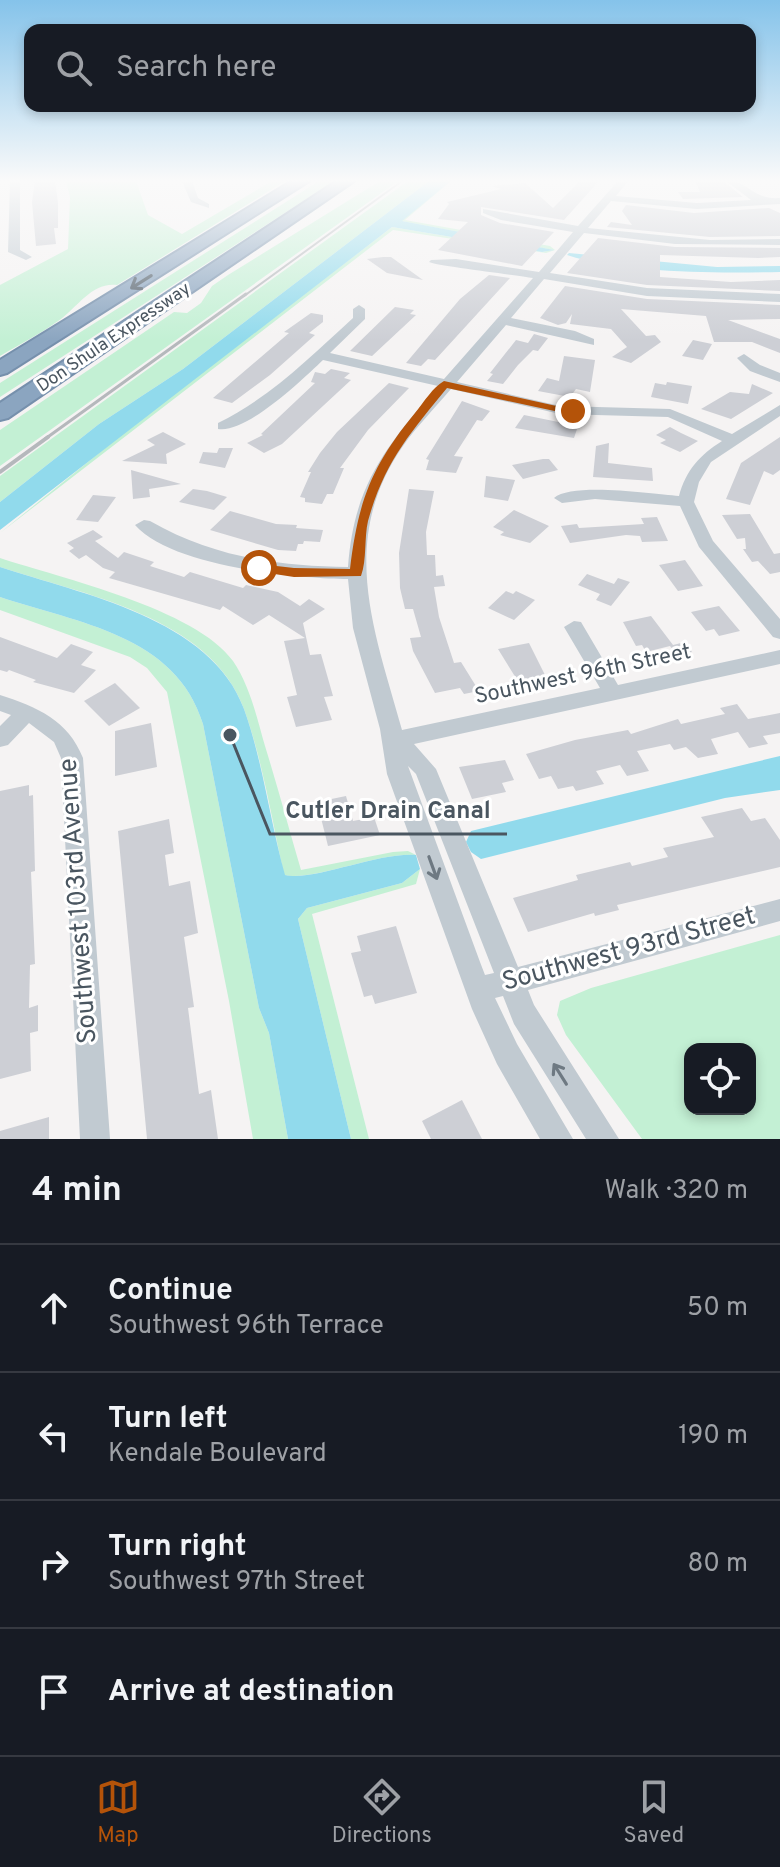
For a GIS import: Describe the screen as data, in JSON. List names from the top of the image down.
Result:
{
  "streets": {
    "highway": ["Don Shula Expressway"],
    "street": ["Southwest 96th Street", "Southwest 103rd Avenue", "Southwest 93rd Street"]
  },
  "places": ["Cutler Drain Canal"],
  "page": {
    "search": "Search here",
    "heading": ["4 min", "Walk · 320 m"],
    "list": [
      ["Continue", "Southwest 96th Terrace", "50 m"],
      ["Turn left", "Kendale Boulevard", "190 m"],
      ["Turn right", "Southwest 97th Street", "80 m"],
      "Arrive at destination"
    ],
    "nav": ["Map", "Directions", "Saved"]
  }
}
